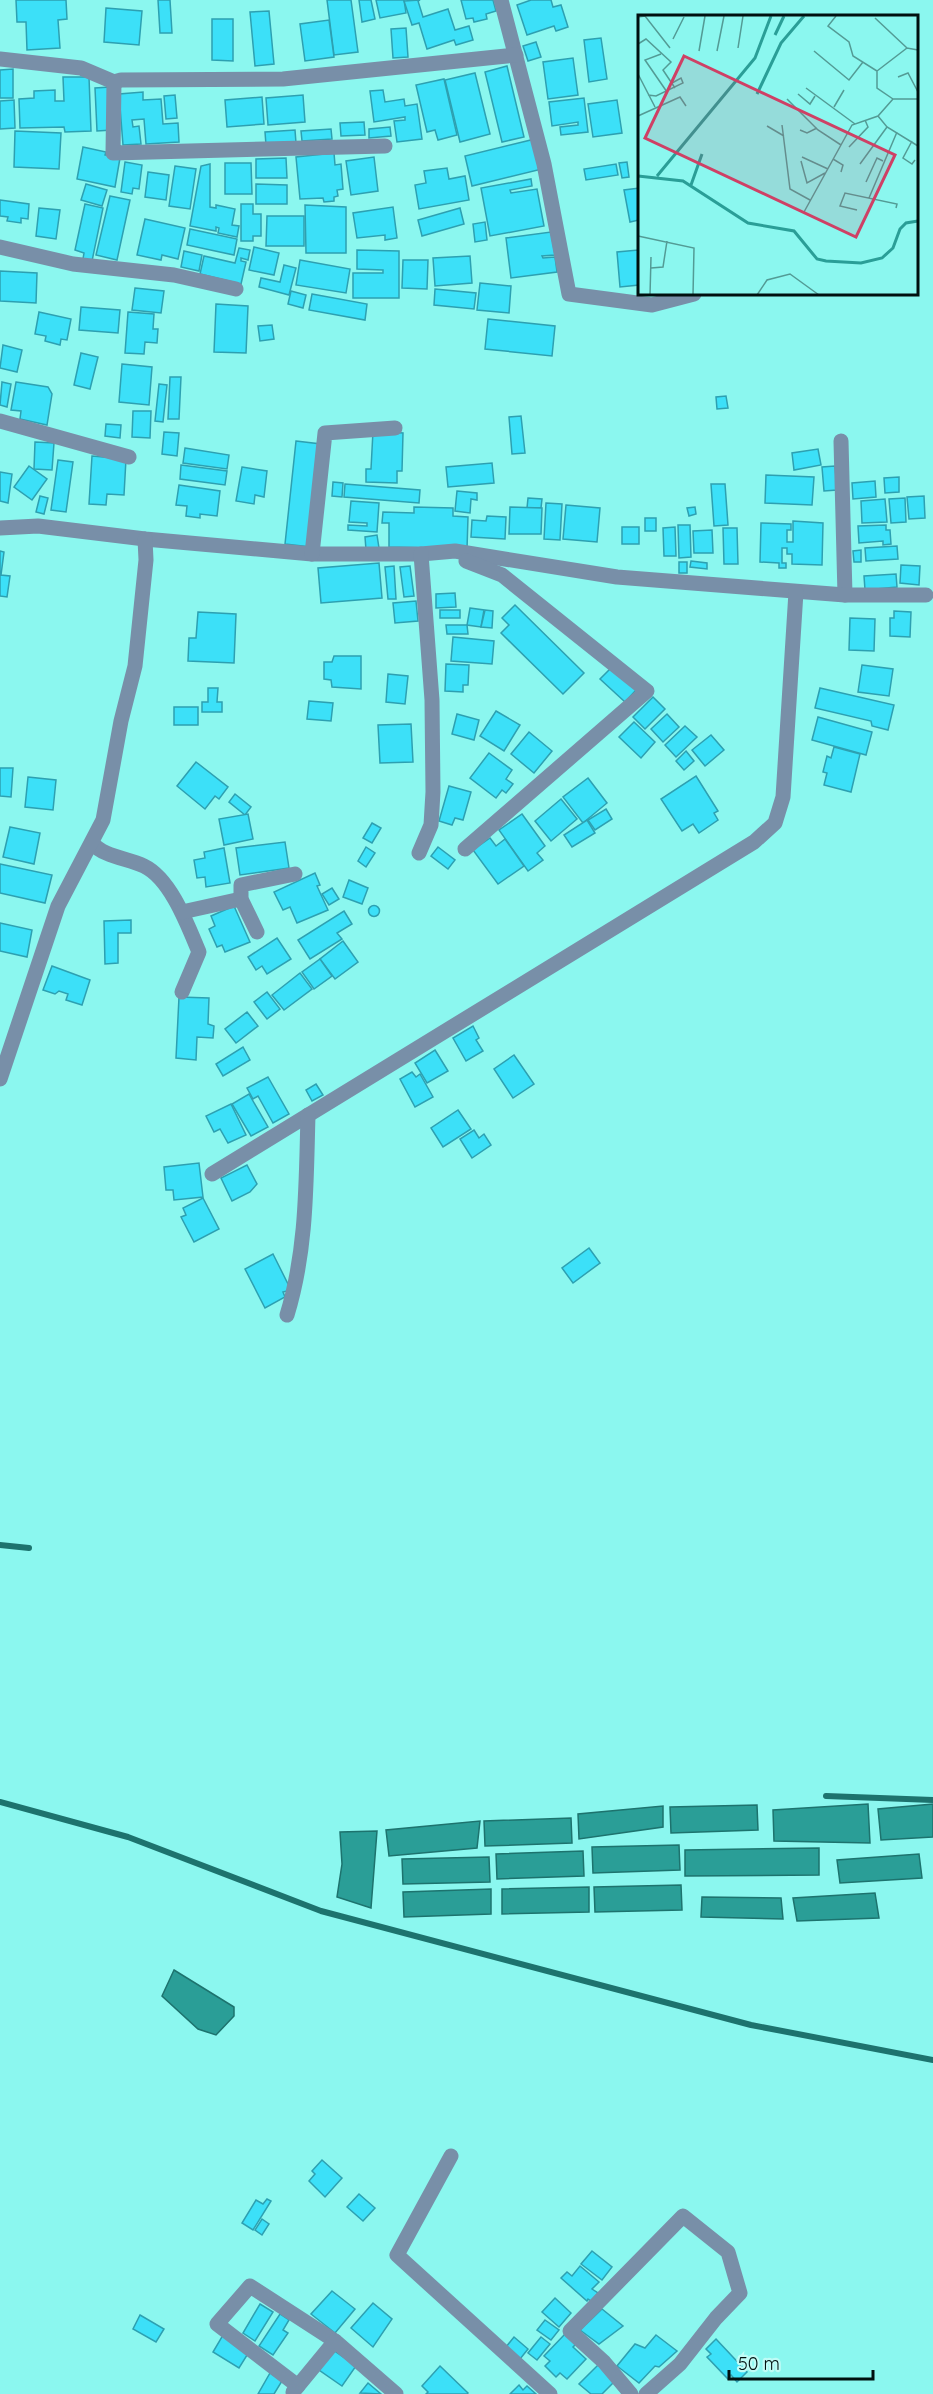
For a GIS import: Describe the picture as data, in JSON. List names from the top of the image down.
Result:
{
  "scale_bar": "50 m"
}
